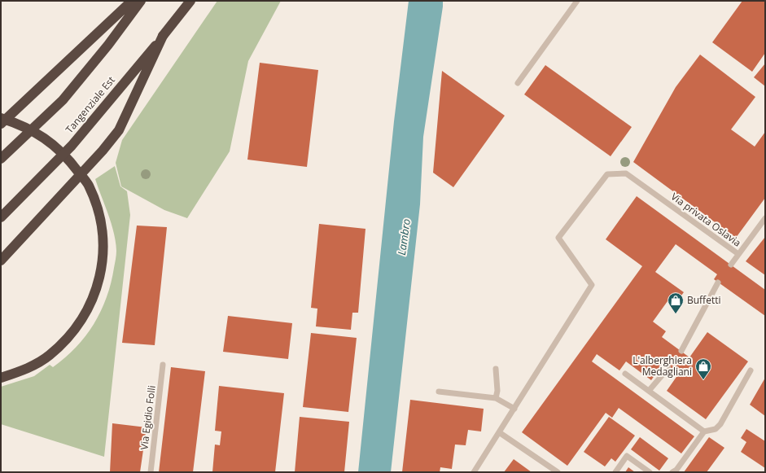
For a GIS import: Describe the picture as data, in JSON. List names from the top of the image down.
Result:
{
  "streets": {
    "highway": ["Tangenziale Est"],
    "lane": ["Via privata Oslavia", "Via Egidio Folli"]
  },
  "water": ["Lambro"],
  "places": {
    "shop": ["Buffetti", "L'alberghiera Medagliani"]
  }
}
